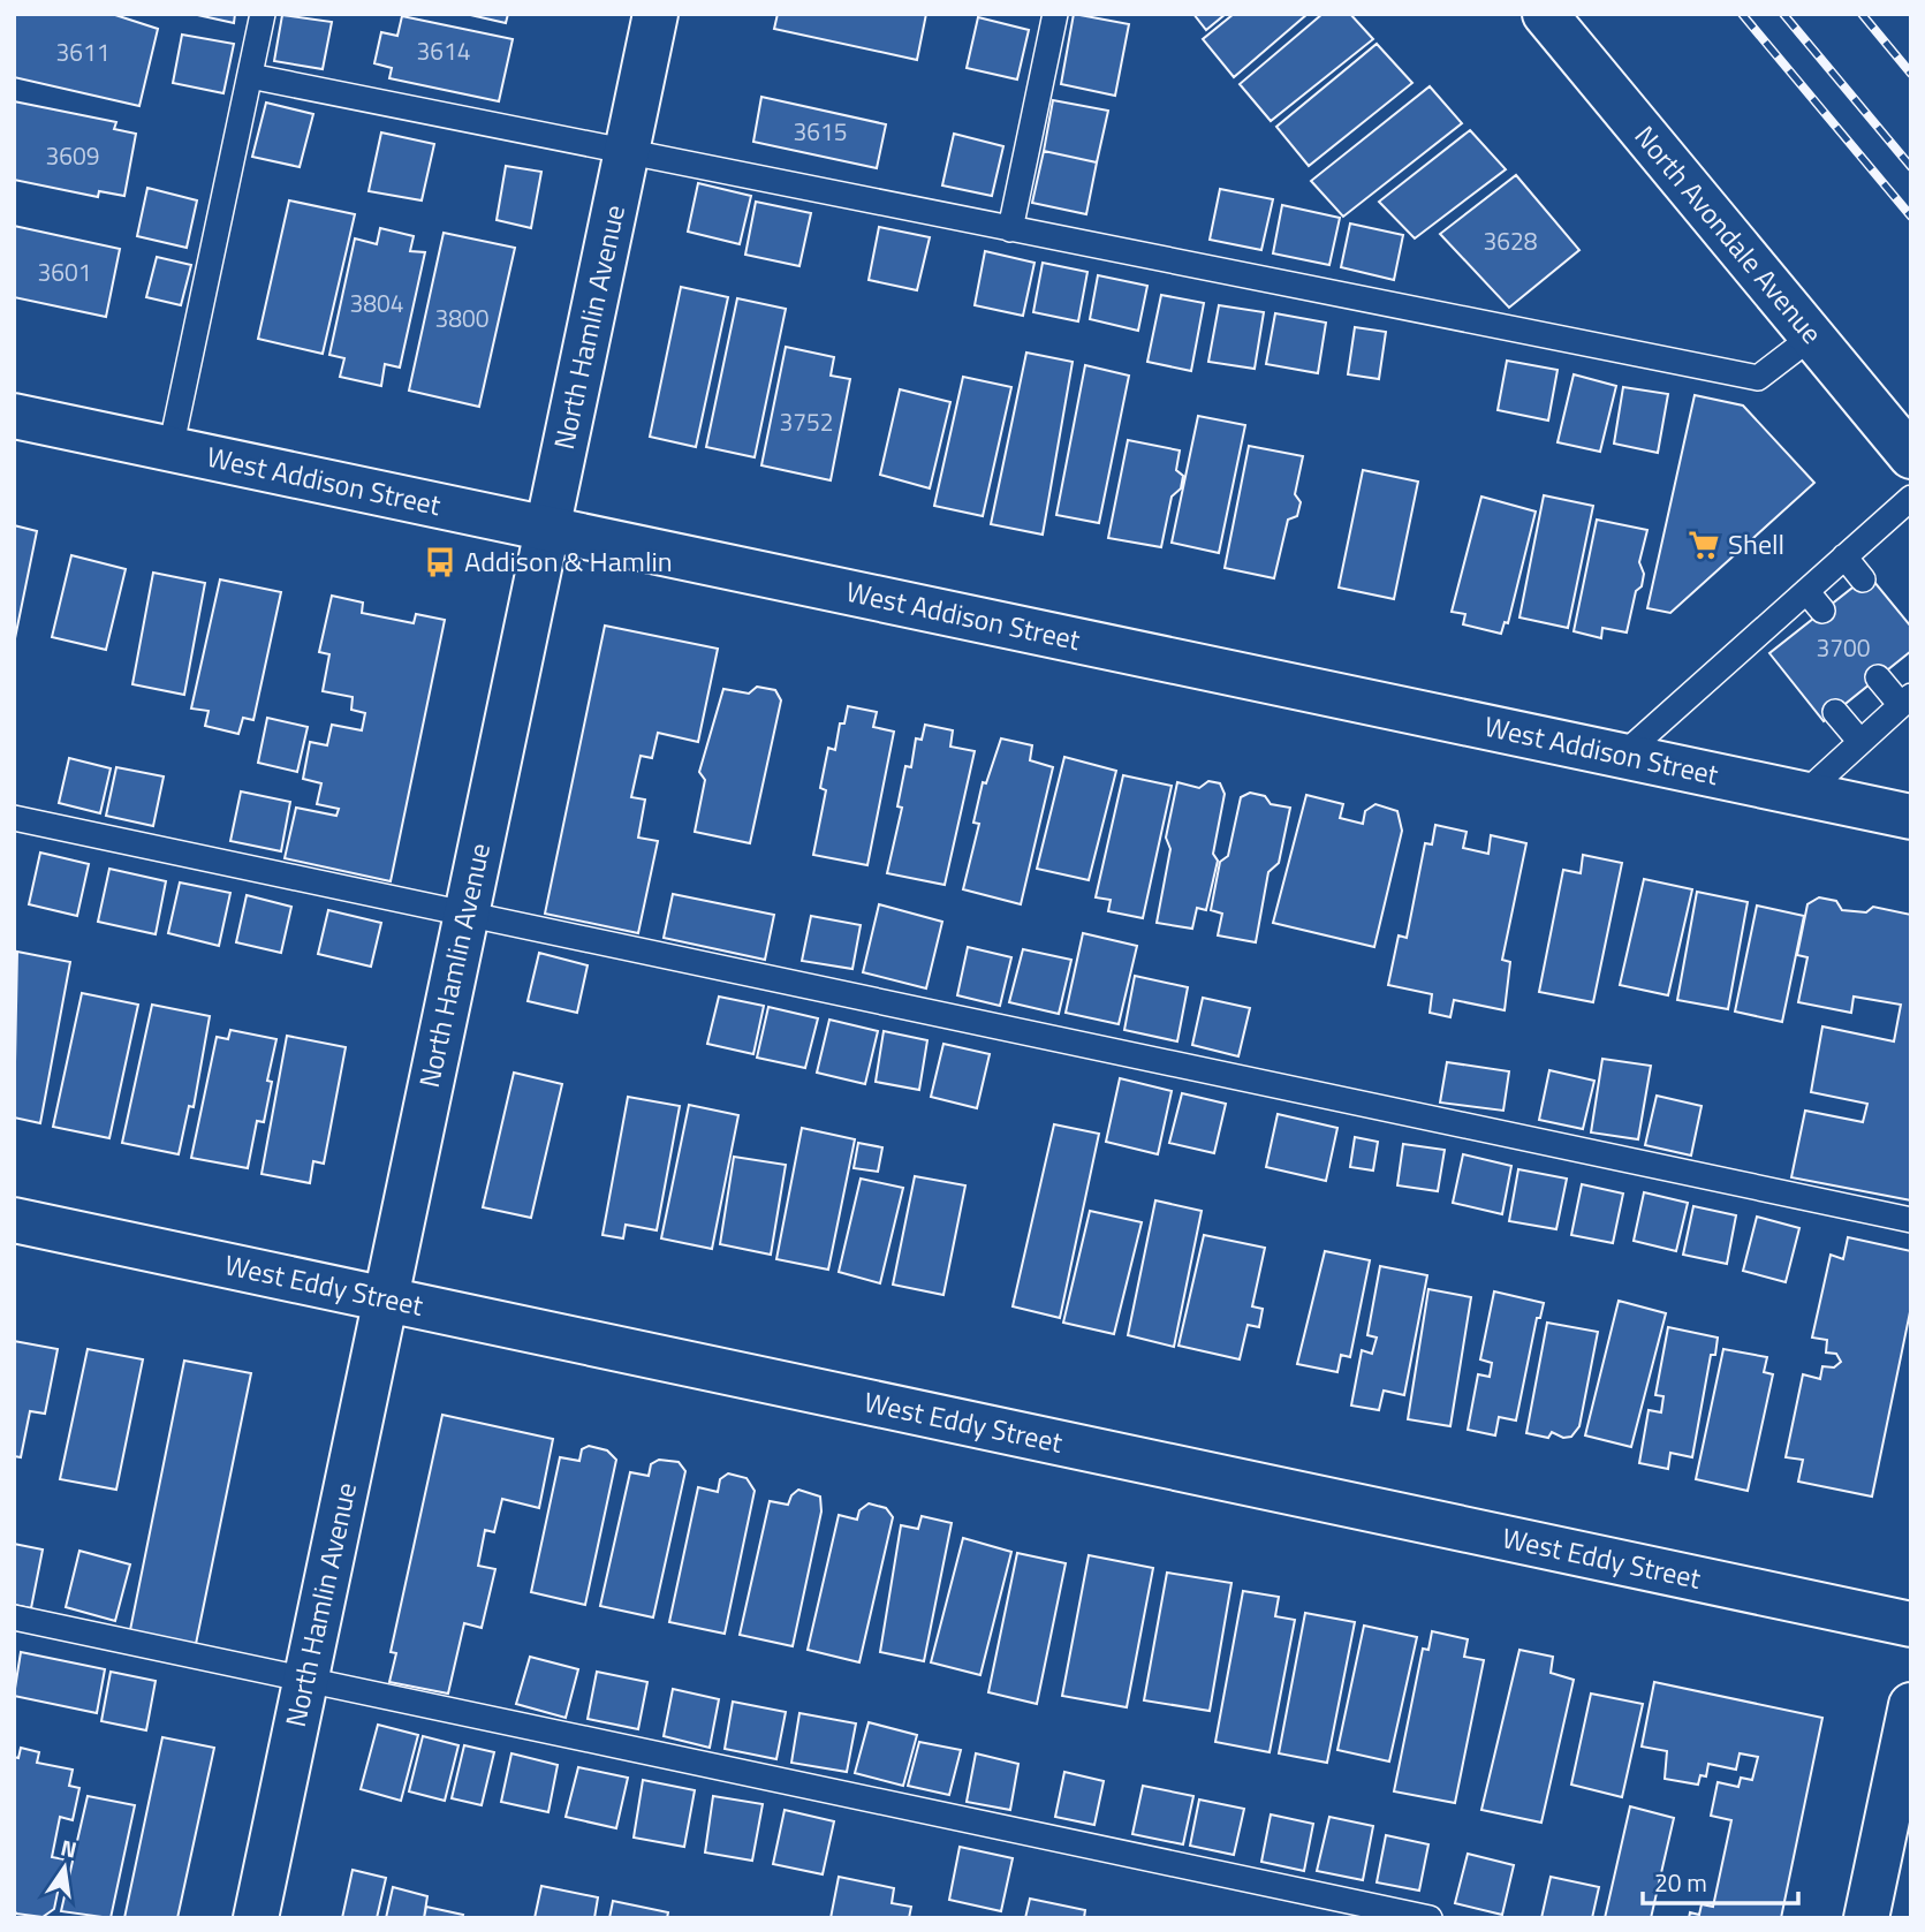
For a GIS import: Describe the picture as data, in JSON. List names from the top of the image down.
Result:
{
  "streets": {
    "street": [
      "North Avondale Avenue",
      "North Hamlin Avenue",
      "West Addison Street",
      "West Eddy Street"
    ]
  },
  "crossings": [
    ["North Hamlin Avenue", "West Addison Street"],
    ["North Hamlin Avenue", "West Eddy Street"]
  ],
  "places": {
    "supermarket": ["Shell"],
    "bus stop": ["Addison & Hamlin"]
  },
  "house_numbers": [
    "3614",
    "3611",
    "3615",
    "3609",
    "3628",
    "3601",
    "3804",
    "3800",
    "3752",
    "3700"
  ],
  "scale_bar": "20 m",
  "north": "top"
}
